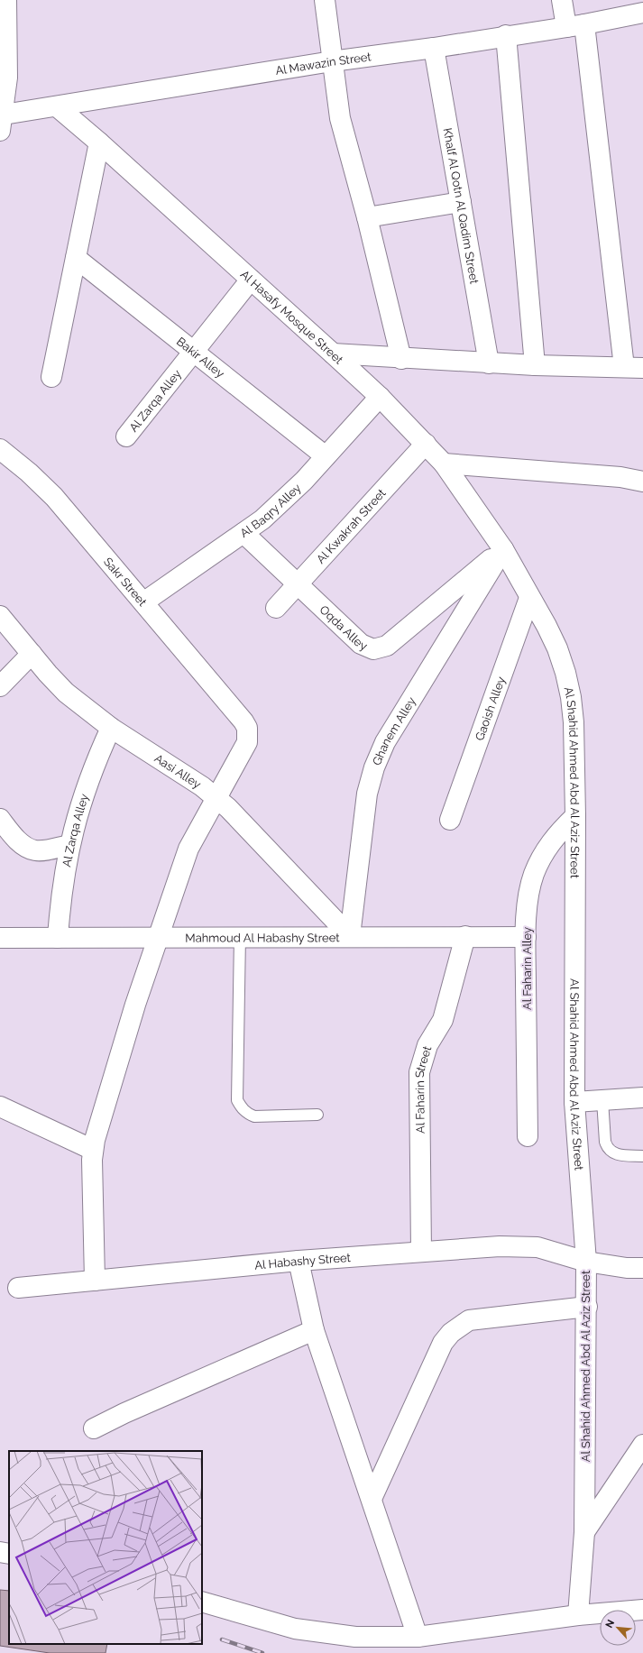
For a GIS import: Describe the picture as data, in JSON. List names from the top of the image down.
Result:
{
  "streets": {
    "street": [
      "Al Mawazin Street",
      "Khalf Al Qotn Al Qadim Street",
      "Al Hasafy Mosque Street",
      "Bakir Alley",
      "Al Zarqa Alley",
      "Al Baqry Alley",
      "Al Kwakrah Street",
      "Sakr Street",
      "Oqda Alley",
      "Gaoish Alley",
      "Ghanem Alley",
      "Aasi Alley",
      "Al Shahid Ahmed Abd Al Aziz Street",
      "Mahmoud Al Habashy Street",
      "Al Faharin Alley",
      "Al Faharin Street",
      "Al Habashy Street"
    ]
  },
  "crossings": [
    ["Al Mawazin Street", "Khalf Al Qotn Al Qadim Street"],
    ["Al Mawazin Street", "Al Hasafy Mosque Street"],
    ["Al Hasafy Mosque Street", "Al Zarqa Alley"],
    ["Al Hasafy Mosque Street", "Al Baqry Alley"],
    ["Al Hasafy Mosque Street", "Al Kwakrah Street"],
    ["Al Hasafy Mosque Street", "Oqda Alley"],
    ["Al Hasafy Mosque Street", "Ghanem Alley"],
    ["Al Hasafy Mosque Street", "Al Shahid Ahmed Abd Al Aziz Street"],
    ["Bakir Alley", "Al Zarqa Alley"],
    ["Bakir Alley", "Al Baqry Alley"],
    ["Al Zarqa Alley", "Aasi Alley"],
    ["Al Zarqa Alley", "Mahmoud Al Habashy Street"],
    ["Al Baqry Alley", "Sakr Street"],
    ["Al Baqry Alley", "Oqda Alley"],
    ["Al Kwakrah Street", "Oqda Alley"],
    ["Sakr Street", "Aasi Alley"],
    ["Oqda Alley", "Ghanem Alley"],
    ["Oqda Alley", "Al Shahid Ahmed Abd Al Aziz Street"],
    ["Gaoish Alley", "Al Shahid Ahmed Abd Al Aziz Street"],
    ["Ghanem Alley", "Aasi Alley"],
    ["Ghanem Alley", "Al Shahid Ahmed Abd Al Aziz Street"],
    ["Ghanem Alley", "Mahmoud Al Habashy Street"],
    ["Aasi Alley", "Mahmoud Al Habashy Street"],
    ["Al Shahid Ahmed Abd Al Aziz Street", "Al Faharin Alley"],
    ["Al Shahid Ahmed Abd Al Aziz Street", "Al Habashy Street"],
    ["Mahmoud Al Habashy Street", "Al Faharin Alley"],
    ["Mahmoud Al Habashy Street", "Al Faharin Street"],
    ["Al Faharin Street", "Al Habashy Street"]
  ],
  "north": "top left"
}
